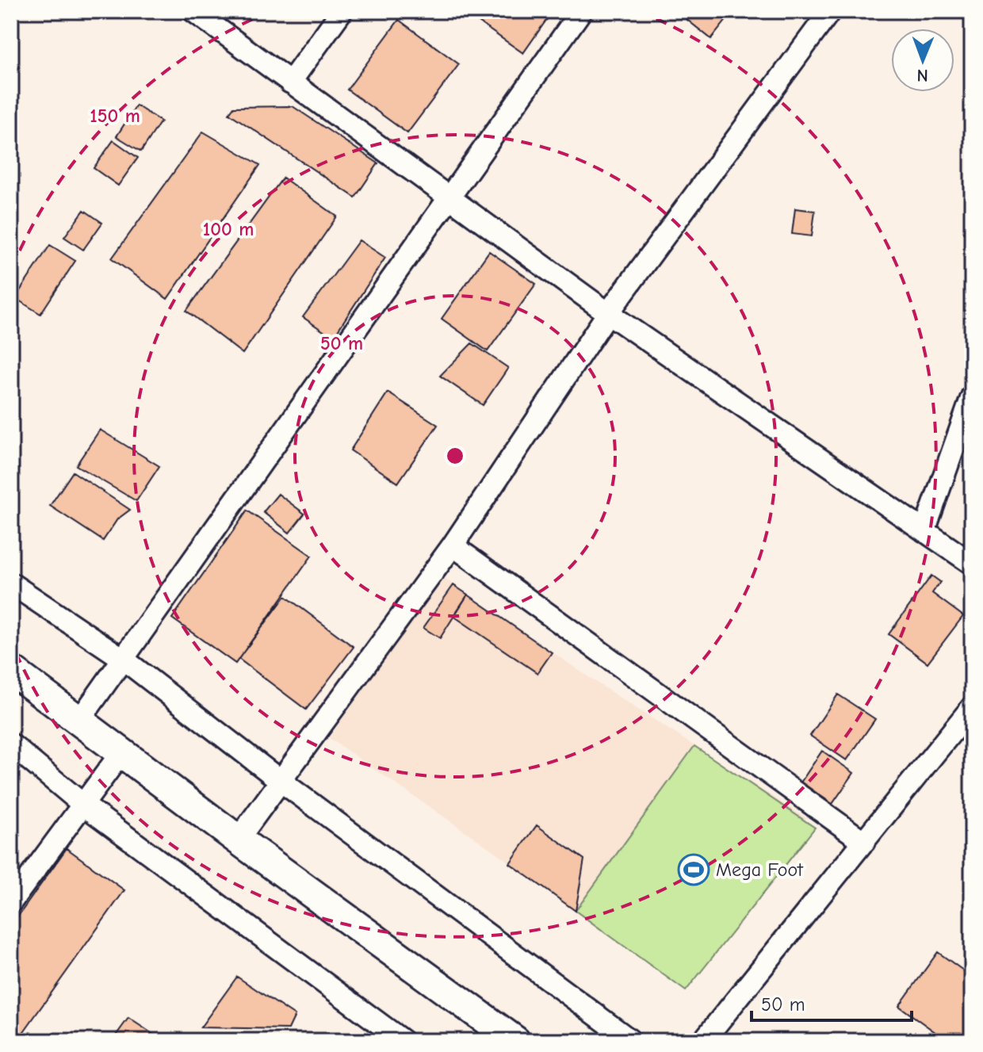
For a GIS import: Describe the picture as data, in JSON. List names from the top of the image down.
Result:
{
  "places": {
    "sports": ["Mega Foot"]
  },
  "scale_bar": "50 m",
  "north": "bottom",
  "rings": ["150 m", "100 m", "50 m"]
}
